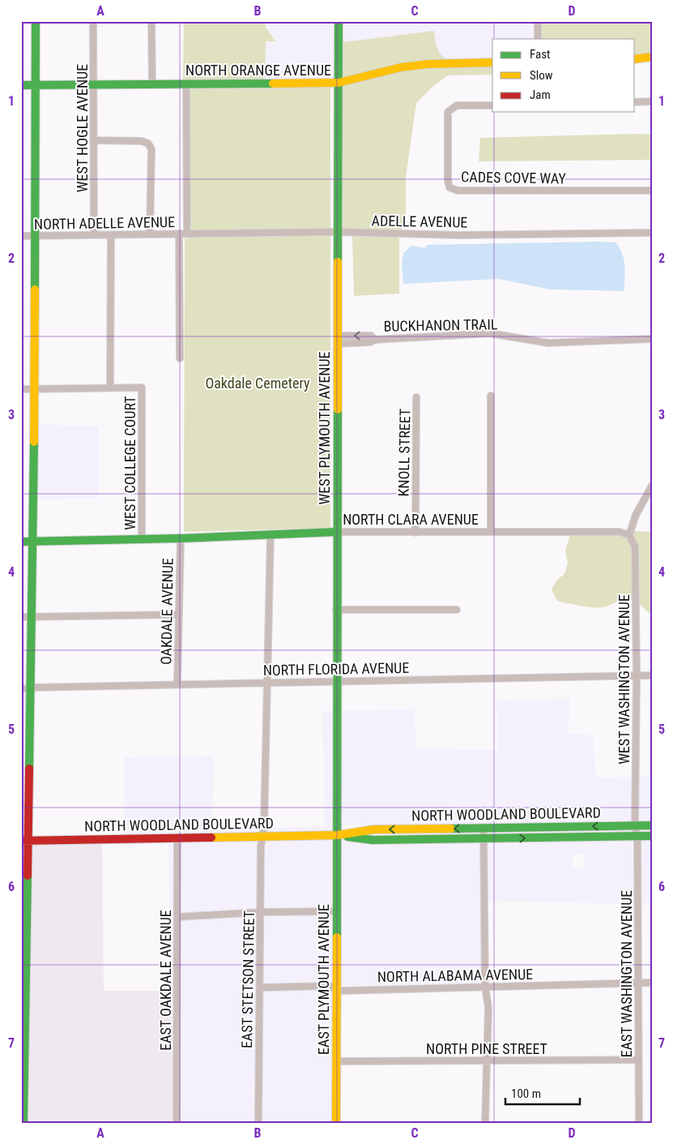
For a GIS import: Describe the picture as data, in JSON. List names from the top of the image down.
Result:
{
  "streets": {
    "main road": [
      "NORTH ORANGE AVENUE",
      "WEST PLYMOUTH AVENUE",
      "NORTH CLARA AVENUE",
      "NORTH WOODLAND BOULEVARD",
      "EAST PLYMOUTH AVENUE"
    ],
    "street": [
      "WEST HOGLE AVENUE",
      "CADES COVE WAY",
      "ADELLE AVENUE",
      "NORTH ADELLE AVENUE",
      "BUCKHANON TRAIL",
      "KNOLL STREET",
      "WEST COLLEGE COURT",
      "OAKDALE AVENUE",
      "NORTH FLORIDA AVENUE",
      "WEST WASHINGTON AVENUE",
      "EAST WASHINGTON AVENUE",
      "NORTH ALABAMA AVENUE",
      "EAST STETSON STREET",
      "EAST OAKDALE AVENUE",
      "NORTH PINE STREET"
    ]
  },
  "crossings": [
    ["NORTH ORANGE AVENUE", "WEST HOGLE AVENUE"],
    ["NORTH ORANGE AVENUE", "WEST PLYMOUTH AVENUE"],
    ["WEST HOGLE AVENUE", "NORTH ADELLE AVENUE"],
    ["ADELLE AVENUE", "NORTH ADELLE AVENUE"],
    ["ADELLE AVENUE", "WEST PLYMOUTH AVENUE"],
    ["BUCKHANON TRAIL", "WEST PLYMOUTH AVENUE"],
    ["WEST PLYMOUTH AVENUE", "NORTH CLARA AVENUE"],
    ["WEST PLYMOUTH AVENUE", "NORTH FLORIDA AVENUE"],
    ["WEST PLYMOUTH AVENUE", "NORTH WOODLAND BOULEVARD"],
    ["WEST PLYMOUTH AVENUE", "EAST PLYMOUTH AVENUE"],
    ["KNOLL STREET", "NORTH CLARA AVENUE"],
    ["WEST COLLEGE COURT", "NORTH CLARA AVENUE"],
    ["NORTH CLARA AVENUE", "OAKDALE AVENUE"],
    ["NORTH CLARA AVENUE", "WEST WASHINGTON AVENUE"],
    ["NORTH CLARA AVENUE", "EAST STETSON STREET"],
    ["OAKDALE AVENUE", "NORTH FLORIDA AVENUE"],
    ["NORTH FLORIDA AVENUE", "WEST WASHINGTON AVENUE"],
    ["NORTH FLORIDA AVENUE", "EAST STETSON STREET"],
    ["WEST WASHINGTON AVENUE", "NORTH WOODLAND BOULEVARD"],
    ["WEST WASHINGTON AVENUE", "EAST WASHINGTON AVENUE"],
    ["NORTH WOODLAND BOULEVARD", "EAST WASHINGTON AVENUE"],
    ["NORTH WOODLAND BOULEVARD", "EAST STETSON STREET"],
    ["NORTH WOODLAND BOULEVARD", "EAST PLYMOUTH AVENUE"],
    ["NORTH WOODLAND BOULEVARD", "EAST OAKDALE AVENUE"],
    ["EAST WASHINGTON AVENUE", "NORTH ALABAMA AVENUE"],
    ["EAST WASHINGTON AVENUE", "NORTH PINE STREET"],
    ["NORTH ALABAMA AVENUE", "EAST STETSON STREET"],
    ["NORTH ALABAMA AVENUE", "EAST PLYMOUTH AVENUE"],
    ["EAST PLYMOUTH AVENUE", "NORTH PINE STREET"]
  ],
  "parks": ["Oakdale Cemetery"],
  "legend": ["Fast", "Slow", "Jam"],
  "scale_bar": "100 m",
  "grid": {
    "columns": [
      "A",
      "B",
      "C",
      "D"
    ],
    "rows": [
      "1",
      "2",
      "3",
      "4",
      "5",
      "6",
      "7"
    ]
  }
}
